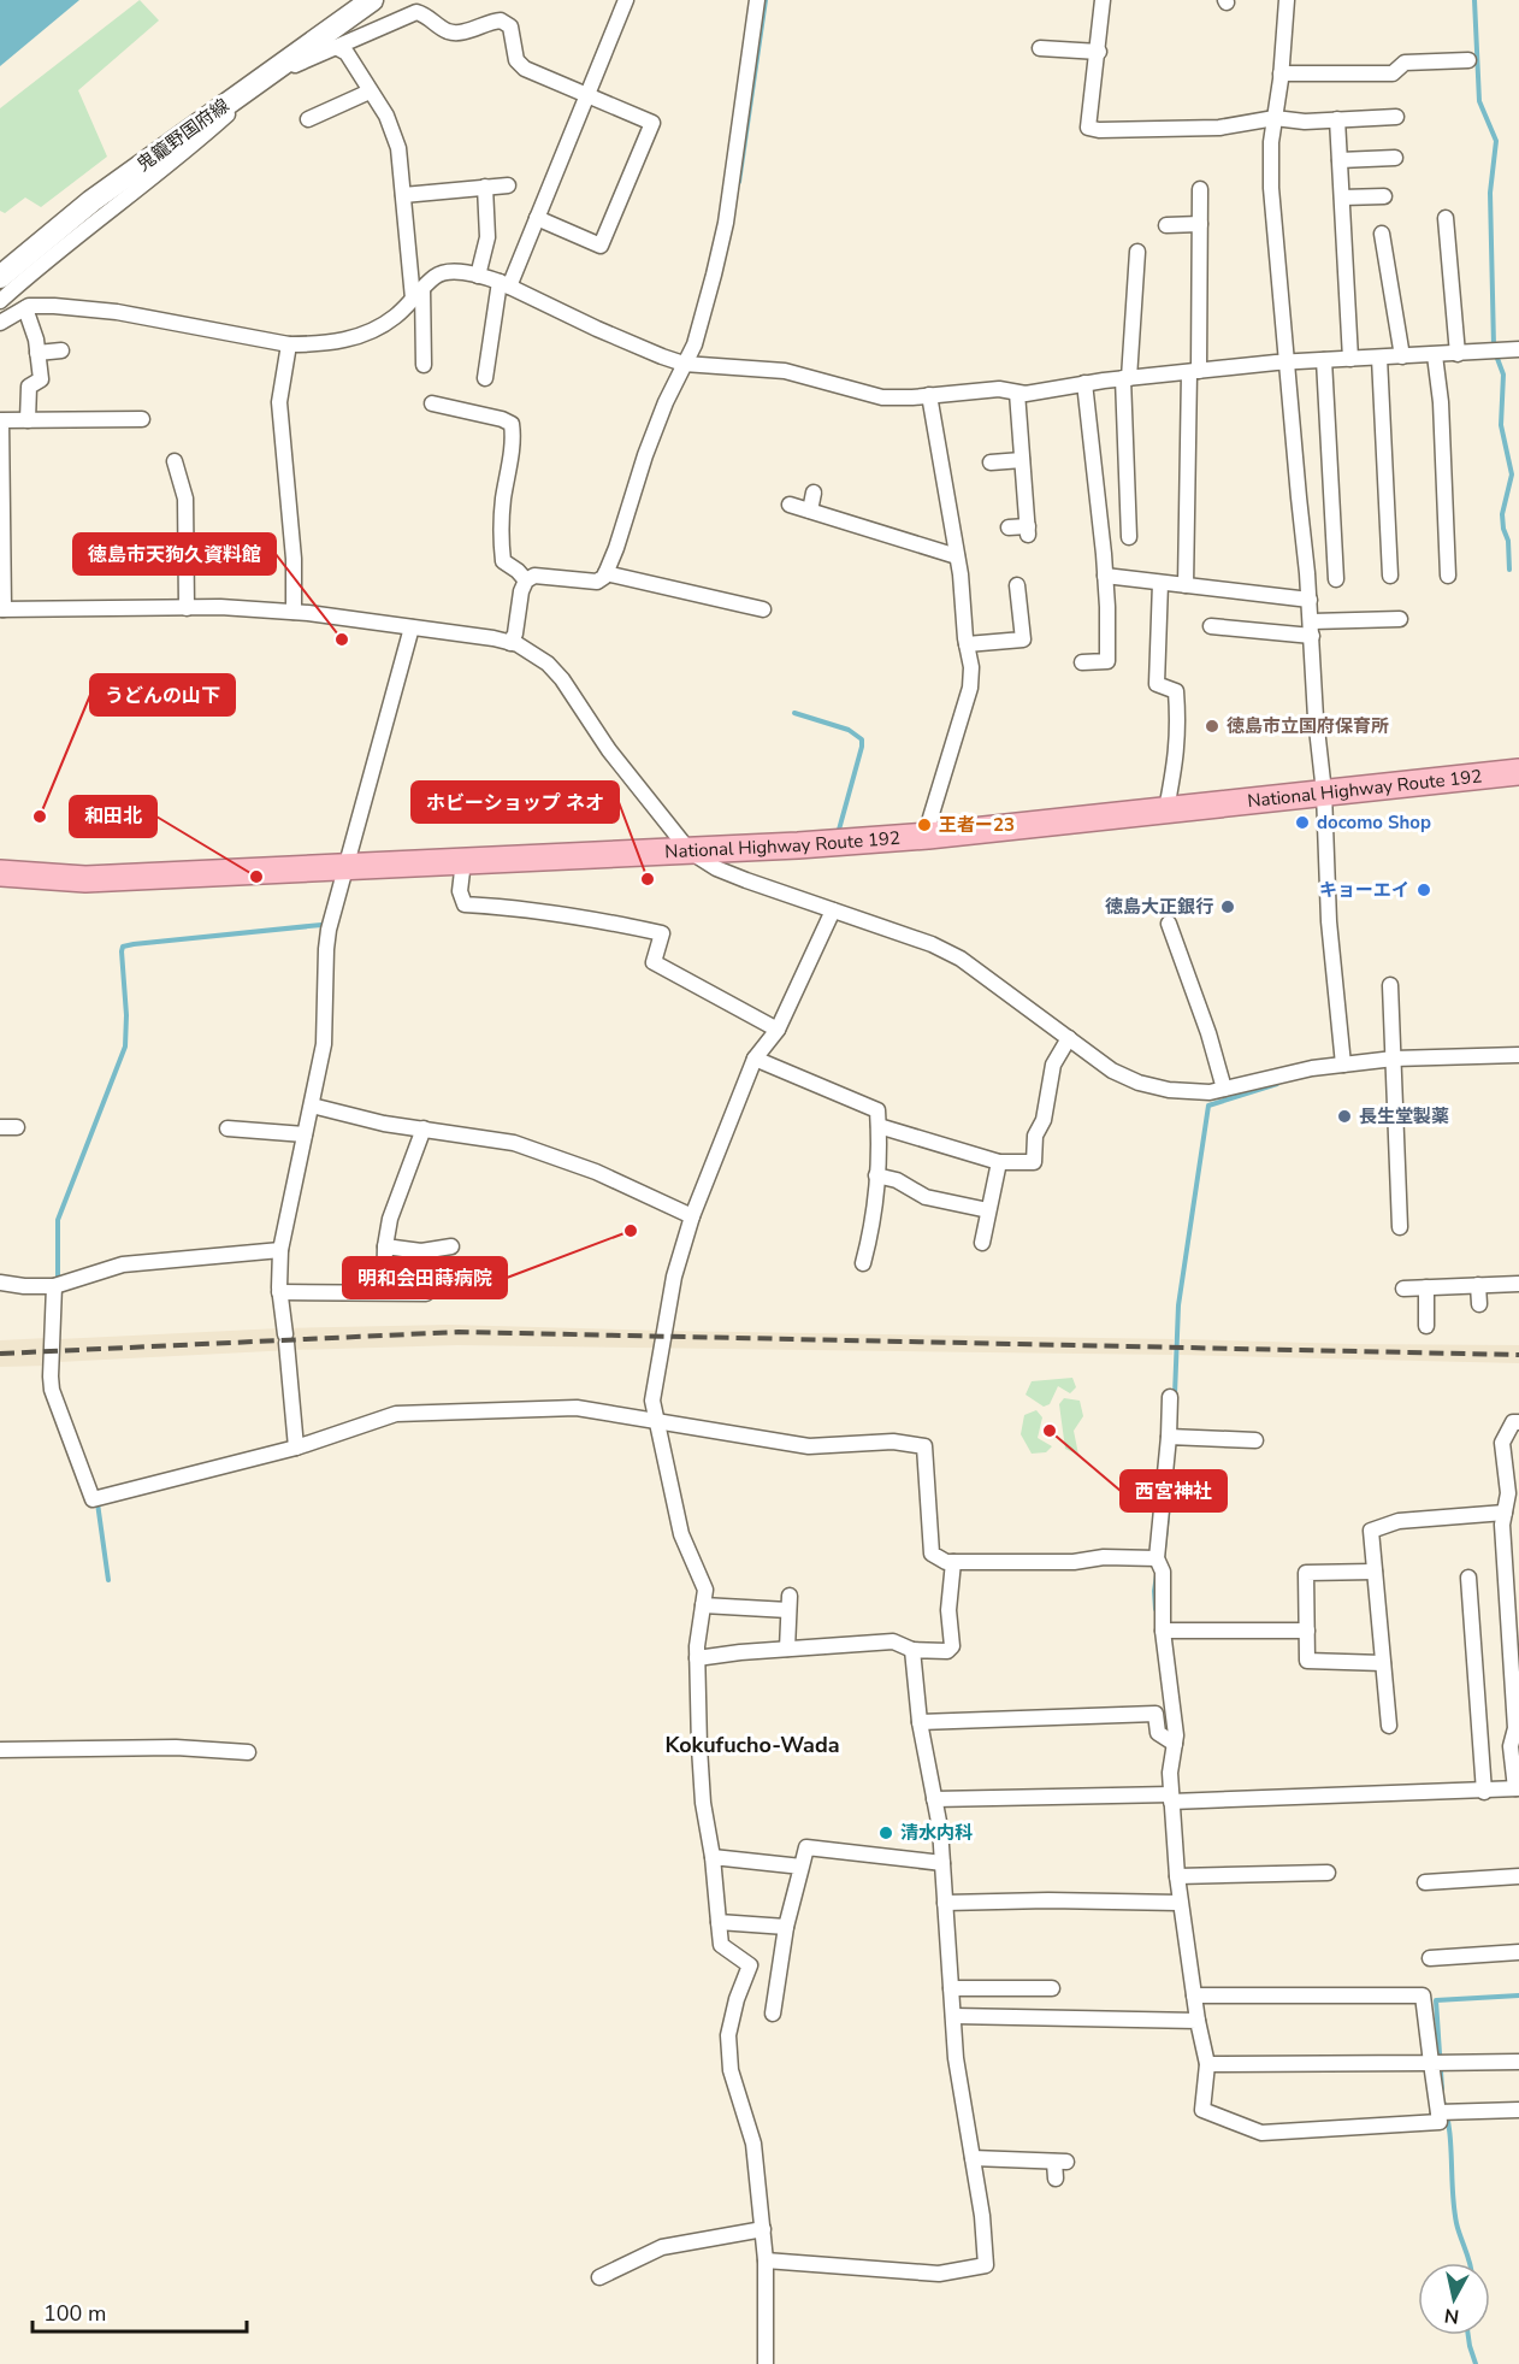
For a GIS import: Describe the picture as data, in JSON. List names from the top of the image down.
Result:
{
  "streets": {
    "highway": ["National Highway Route 192"],
    "main road": ["鬼籠野国府線"]
  },
  "districts": ["Kokufucho-Wada"],
  "places": [
    "徳島市天狗久資料館",
    "徳島市立国府保育所",
    "うどんの山下",
    "docomo Shop",
    "王者ー23",
    "和田北",
    "ホビーショップ ネオ",
    "キョーエイ",
    "徳島大正銀行",
    "長生堂製薬",
    "明和会田蒔病院",
    "西宮神社",
    "清水内科"
  ],
  "scale_bar": "100 m",
  "north": "bottom"
}
